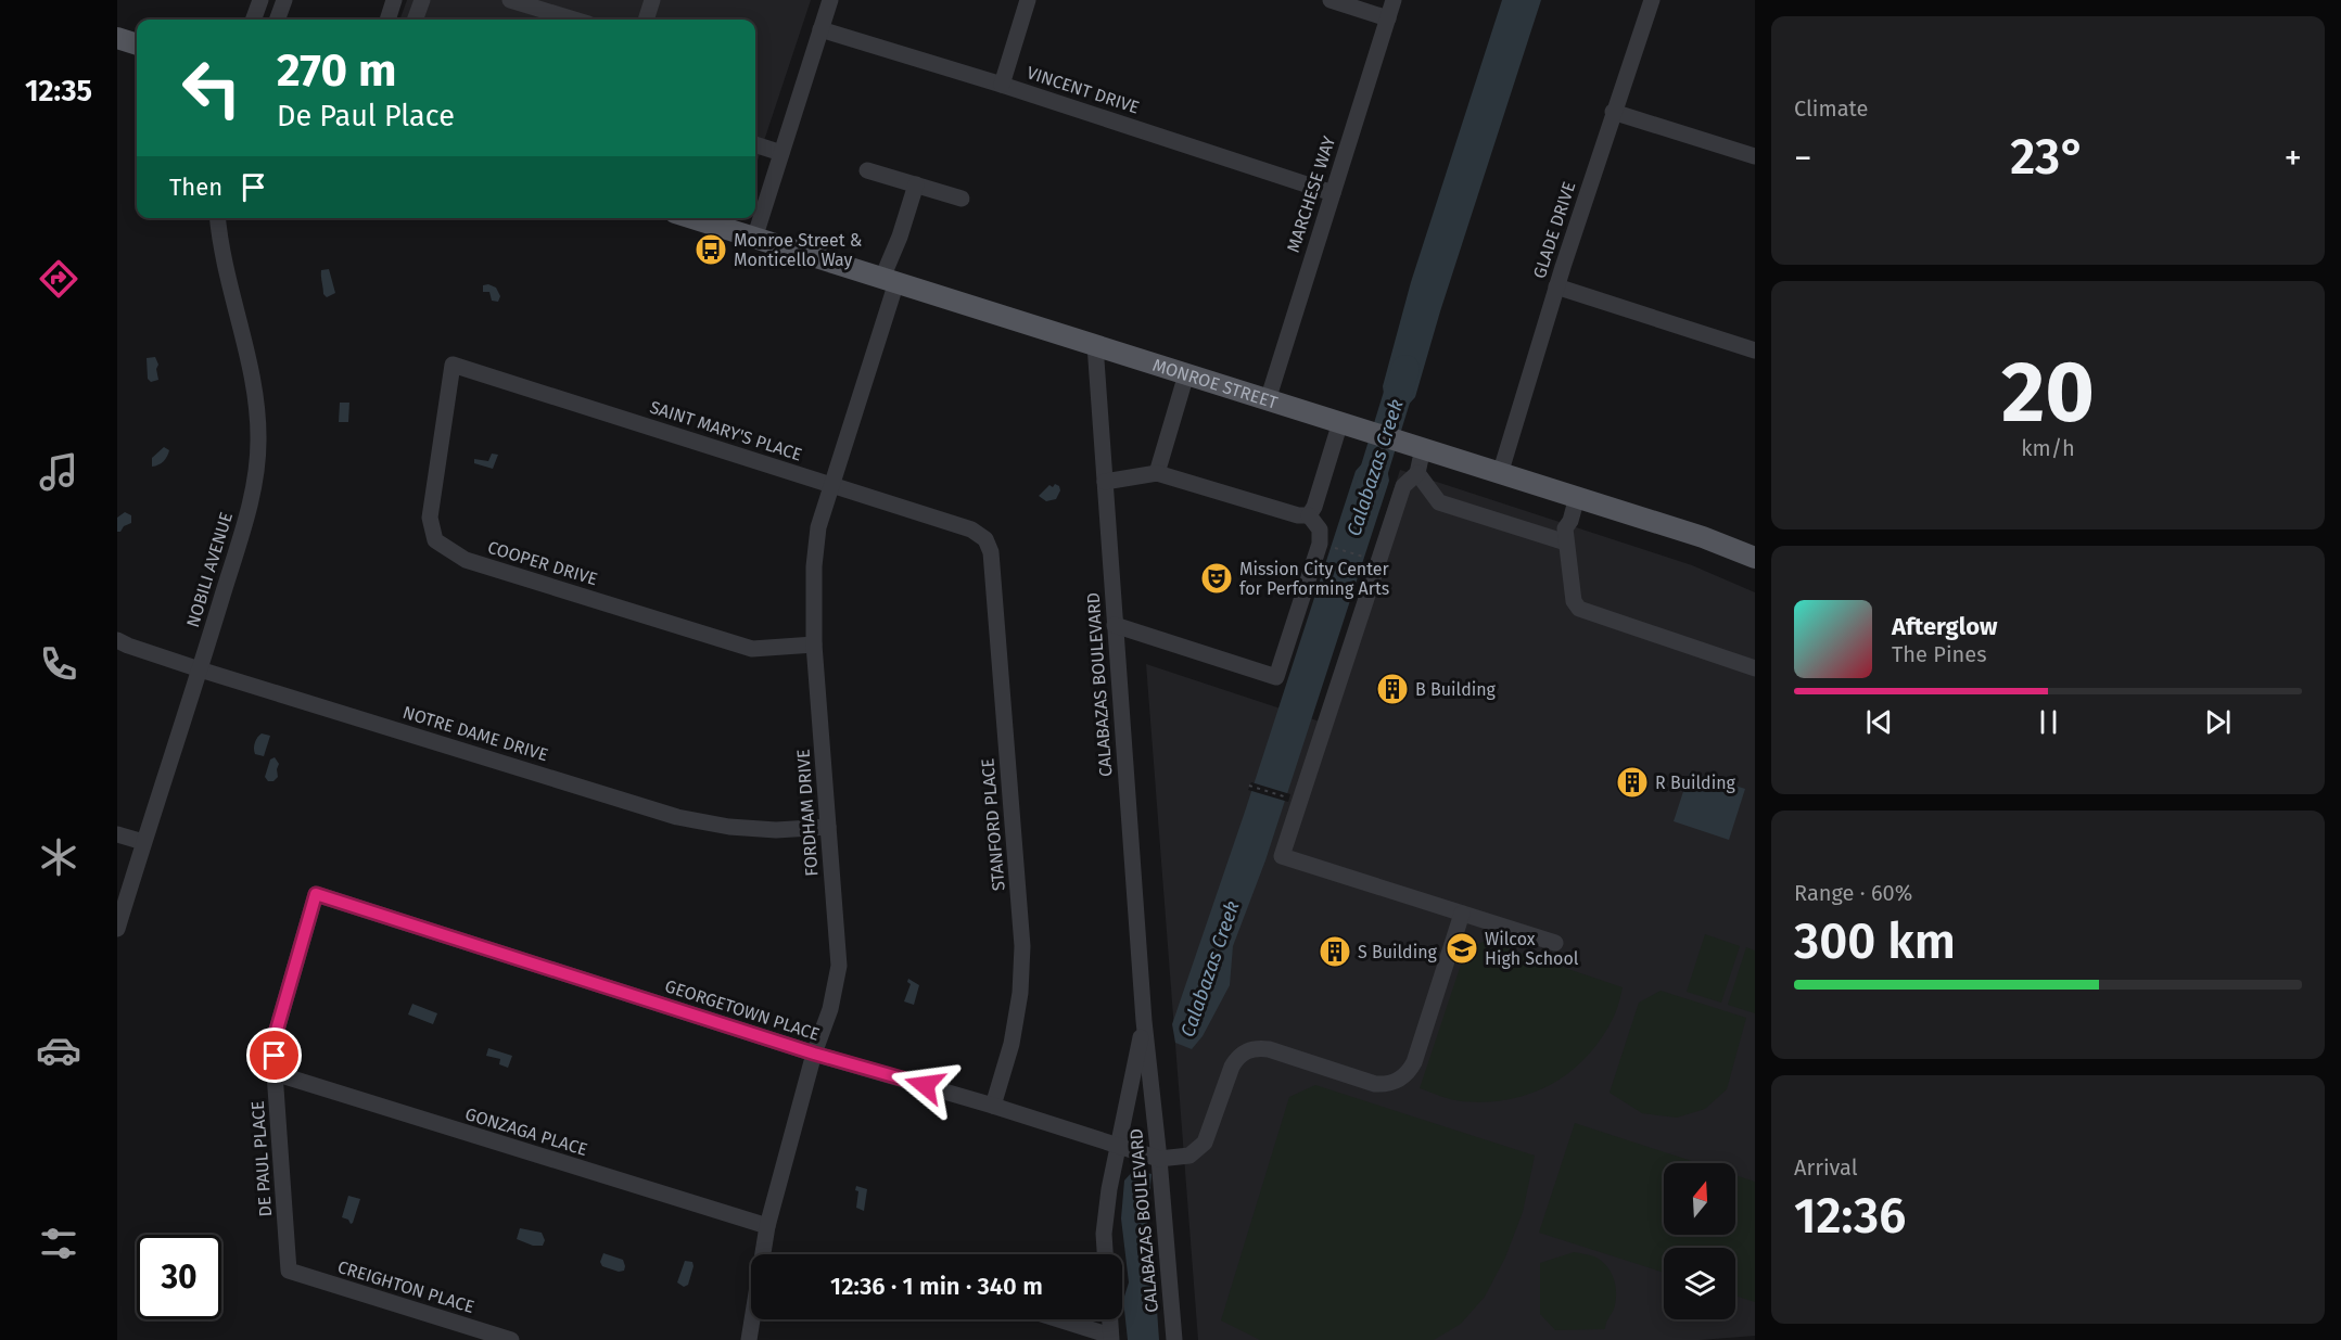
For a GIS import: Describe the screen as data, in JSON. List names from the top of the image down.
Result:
{
  "streets": {
    "main road": ["MONROE STREET"],
    "street": [
      "VINCENT DRIVE",
      "MARCHESE WAY",
      "GLADE DRIVE",
      "SAINT MARY'S PLACE",
      "COOPER DRIVE",
      "NOBILI AVENUE",
      "CALABAZAS BOULEVARD",
      "NOTRE DAME DRIVE",
      "FORDHAM DRIVE",
      "STANFORD PLACE",
      "GEORGETOWN PLACE",
      "GONZAGA PLACE",
      "DE PAUL PLACE",
      "CREIGHTON PLACE"
    ]
  },
  "crossings": [
    ["VINCENT DRIVE", "MARCHESE WAY"],
    ["MARCHESE WAY", "MONROE STREET"],
    ["GLADE DRIVE", "MONROE STREET"],
    ["MONROE STREET", "CALABAZAS BOULEVARD"],
    ["MONROE STREET", "FORDHAM DRIVE"],
    ["SAINT MARY'S PLACE", "COOPER DRIVE"],
    ["SAINT MARY'S PLACE", "FORDHAM DRIVE"],
    ["SAINT MARY'S PLACE", "STANFORD PLACE"],
    ["COOPER DRIVE", "FORDHAM DRIVE"],
    ["NOBILI AVENUE", "NOTRE DAME DRIVE"],
    ["CALABAZAS BOULEVARD", "GEORGETOWN PLACE"],
    ["NOTRE DAME DRIVE", "FORDHAM DRIVE"],
    ["FORDHAM DRIVE", "GEORGETOWN PLACE"],
    ["FORDHAM DRIVE", "GONZAGA PLACE"],
    ["STANFORD PLACE", "GEORGETOWN PLACE"],
    ["GEORGETOWN PLACE", "DE PAUL PLACE"],
    ["GONZAGA PLACE", "DE PAUL PLACE"],
    ["DE PAUL PLACE", "CREIGHTON PLACE"]
  ],
  "water": ["Calabazas Creek"],
  "places": {
    "bus stop": ["Monroe Street & Monticello Way"],
    "theatre": ["Mission City Center for Performing Arts"],
    "building": ["B Building", "R Building", "S Building"],
    "school or university": ["Wilcox High School"]
  },
  "north": "top",
  "page": {
    "tabs": "12:35",
    "tile": [
      "Climate",
      ["20", "km/h"],
      ["Range · 60%", "300 km"],
      ["Arrival", "12:36"]
    ],
    "turn": ["270 m", "De Paul Place"],
    "heat": ["−", "23°", "+"],
    "then": "Then",
    "song": ["Afterglow", "The Pines"],
    "limit": "30",
    "trip": "12:36 · 1 min · 340 m"
  }
}
